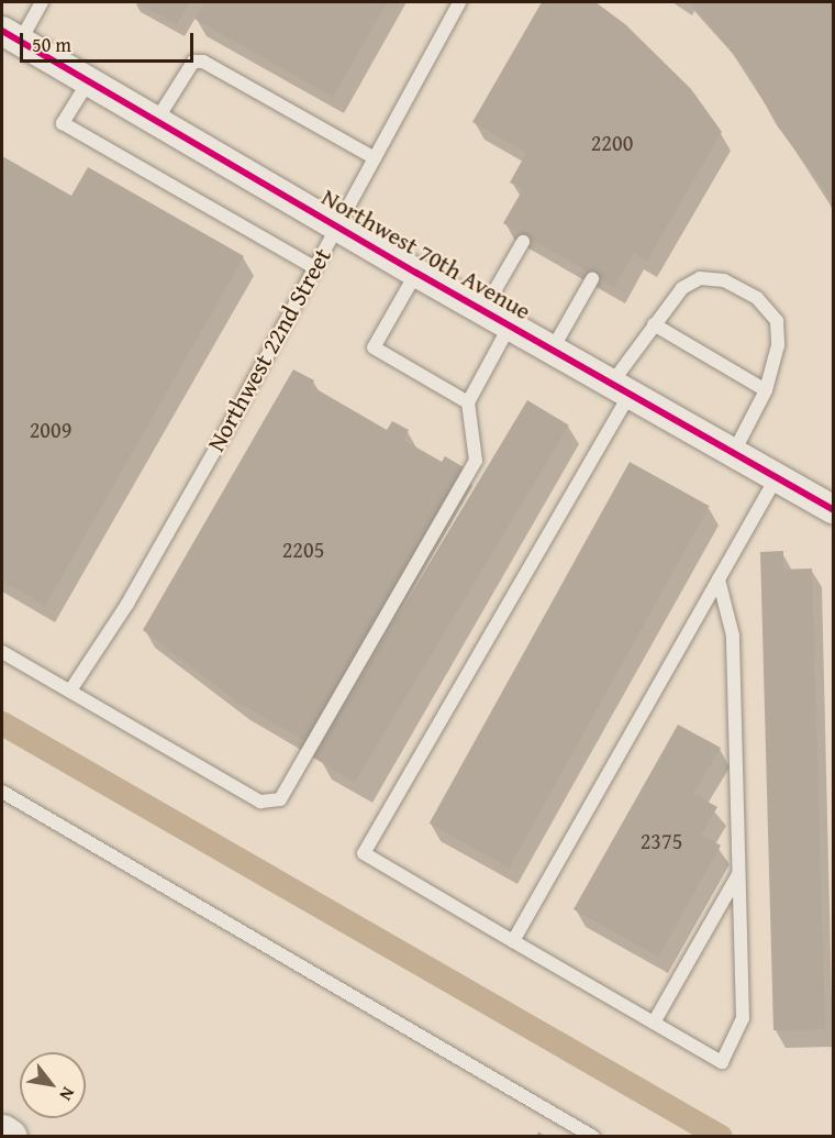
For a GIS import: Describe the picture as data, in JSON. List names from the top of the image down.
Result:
{
  "streets": {
    "street": ["Northwest 70th Avenue"],
    "lane": ["Northwest 22nd Street"]
  },
  "crossings": [
    ["Northwest 70th Avenue", "Northwest 22nd Street"]
  ],
  "house_numbers": [
    "2200",
    "2009",
    "2205",
    "2375"
  ],
  "scale_bar": "50 m",
  "north": "bottom right"
}
